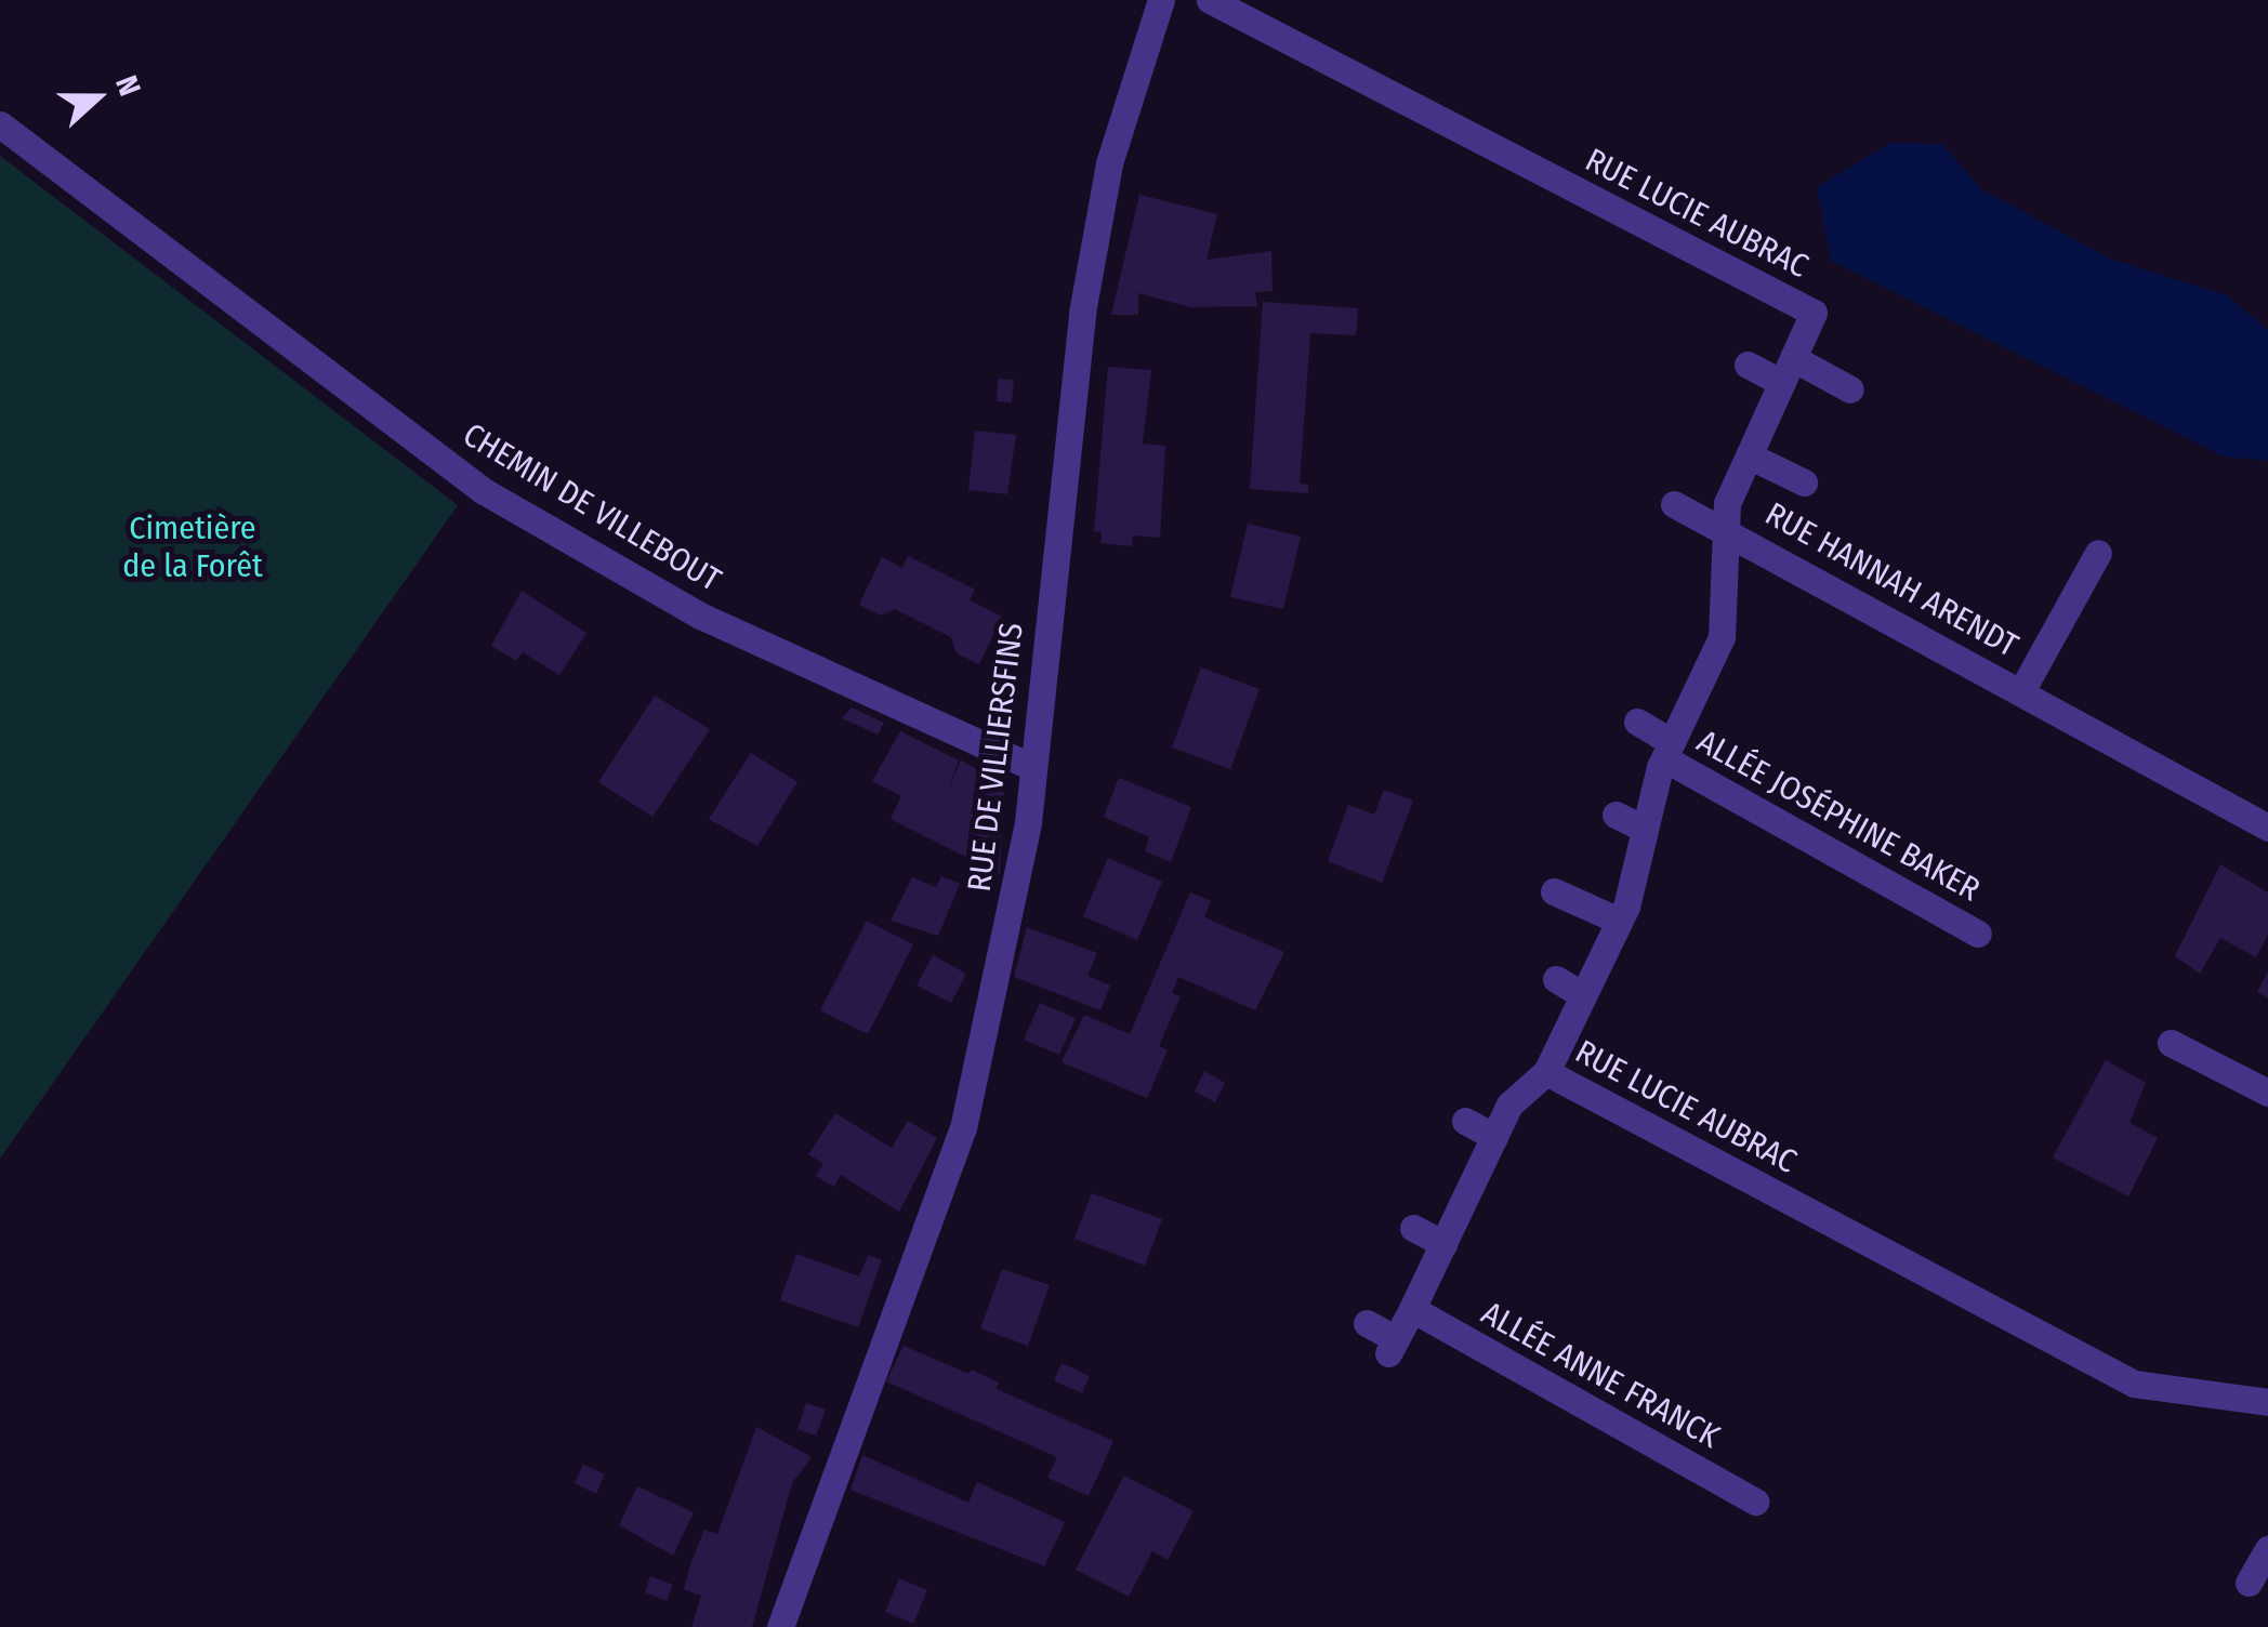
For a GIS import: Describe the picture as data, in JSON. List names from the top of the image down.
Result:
{
  "streets": {
    "street": [
      "RUE LUCIE AUBRAC",
      "CHEMIN DE VILLEBOUT",
      "RUE HANNAH ARENDT",
      "RUE DE VILLIERSFINS",
      "ALLÉE JOSÉPHINE BAKER",
      "ALLÉE ANNE FRANCK"
    ]
  },
  "crossings": [
    ["RUE LUCIE AUBRAC", "RUE HANNAH ARENDT"],
    ["RUE LUCIE AUBRAC", "ALLÉE JOSÉPHINE BAKER"],
    ["CHEMIN DE VILLEBOUT", "RUE DE VILLIERSFINS"]
  ],
  "parks": ["Cimetière de la Forêt"],
  "north": "right"
}
